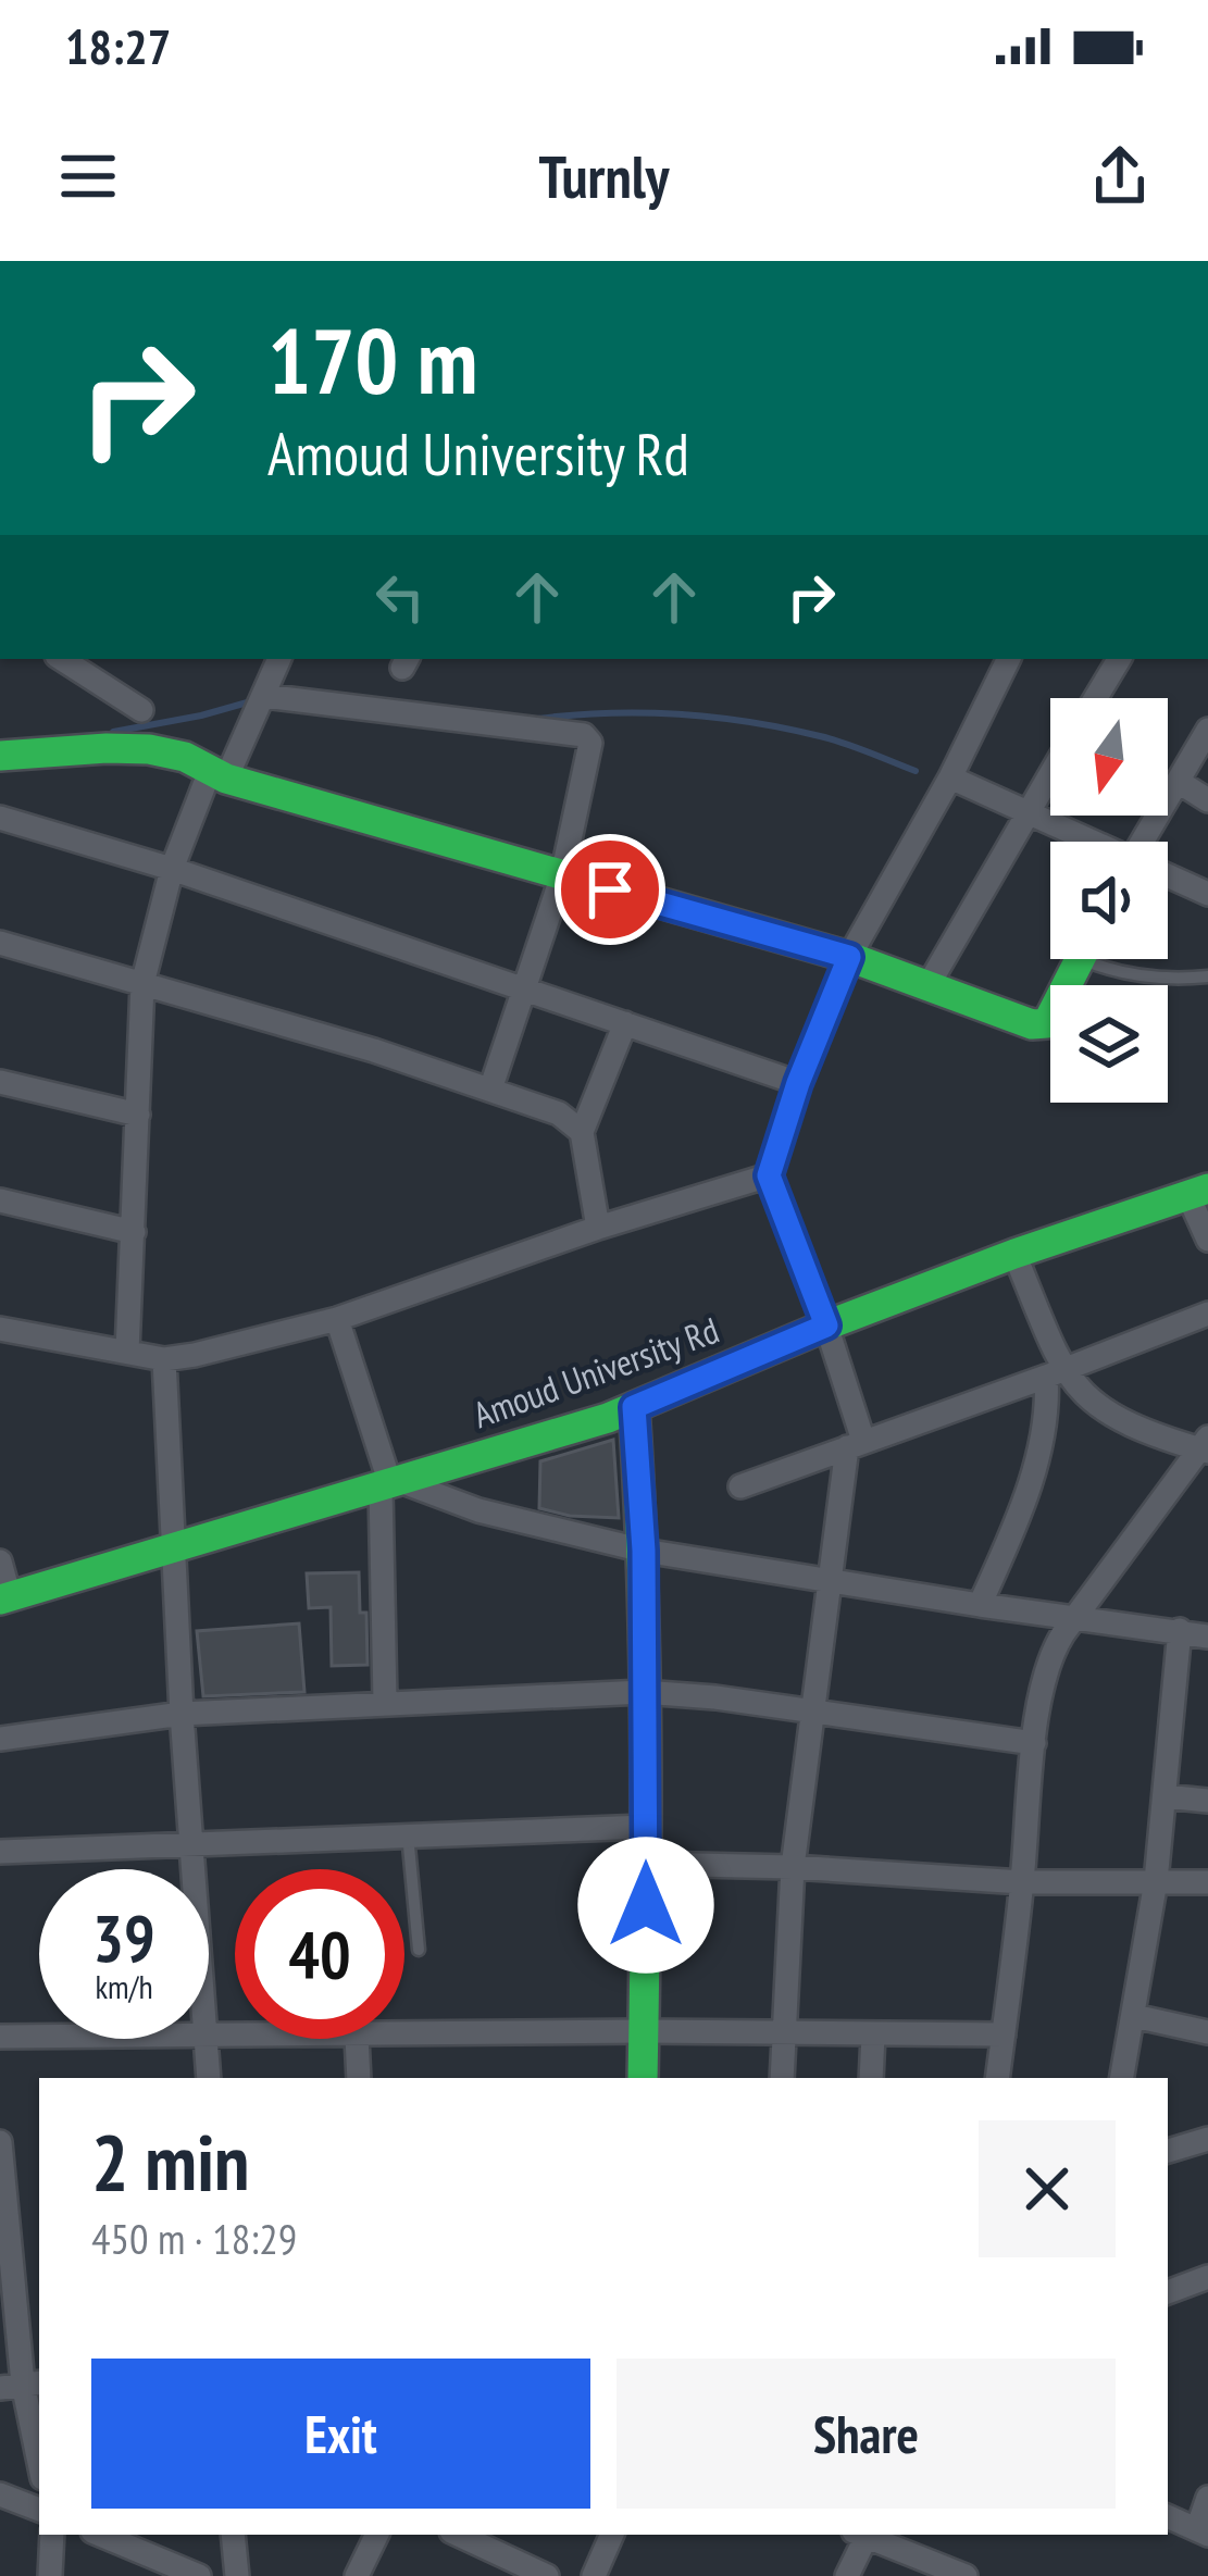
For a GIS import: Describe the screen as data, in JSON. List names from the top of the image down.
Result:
{
  "streets": {
    "street": ["Amoud University Rd"]
  },
  "north": "bottom",
  "page": {
    "status": "18:27",
    "header": "Turnly",
    "turn": ["170 m", "Amoud University Rd"],
    "speed": "39 km/h",
    "limit": "40",
    "heading": ["2 min", "450 m · 18:29"],
    "buttons": ["Exit", "Share"]
  }
}
